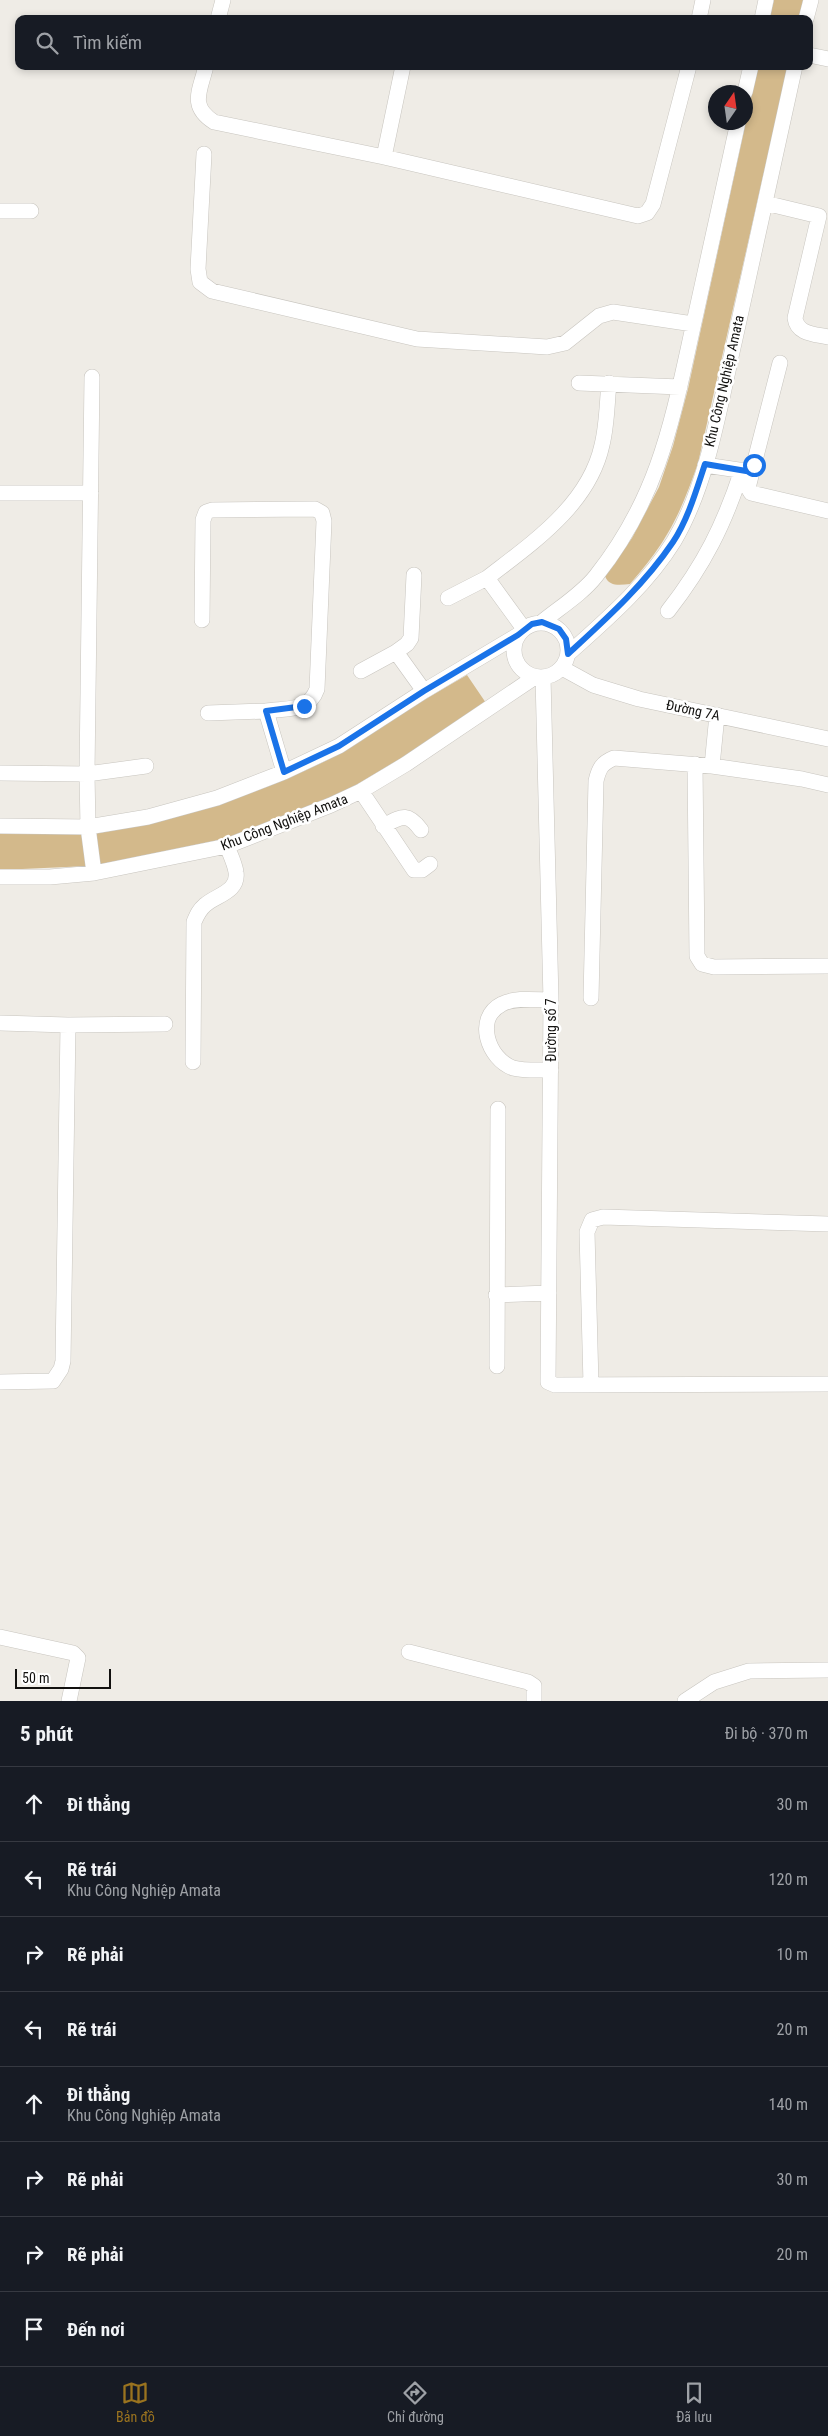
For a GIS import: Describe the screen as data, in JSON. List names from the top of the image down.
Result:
{
  "streets": {
    "street": ["Khu Công Nghiệp Amata", "Đường 7A", "Đường số 7"]
  },
  "crossings": [
    ["Khu Công Nghiệp Amata", "Đường 7A"],
    ["Khu Công Nghiệp Amata", "Đường số 7"],
    ["Đường 7A", "Đường số 7"]
  ],
  "scale_bar": "50 m",
  "north": "top",
  "page": {
    "search": "Tìm kiếm",
    "scale": "50 m",
    "heading": ["5 phút", "Đi bộ · 370 m"],
    "list": [
      ["Đi thẳng", "30 m"],
      ["Rẽ trái", "Khu Công Nghiệp Amata", "120 m"],
      ["Rẽ phải", "10 m"],
      ["Rẽ trái", "20 m"],
      ["Đi thẳng", "Khu Công Nghiệp Amata", "140 m"],
      ["Rẽ phải", "30 m"],
      ["Rẽ phải", "20 m"],
      "Đến nơi"
    ],
    "nav": ["Bản đồ", "Chỉ đường", "Đã lưu"]
  }
}
